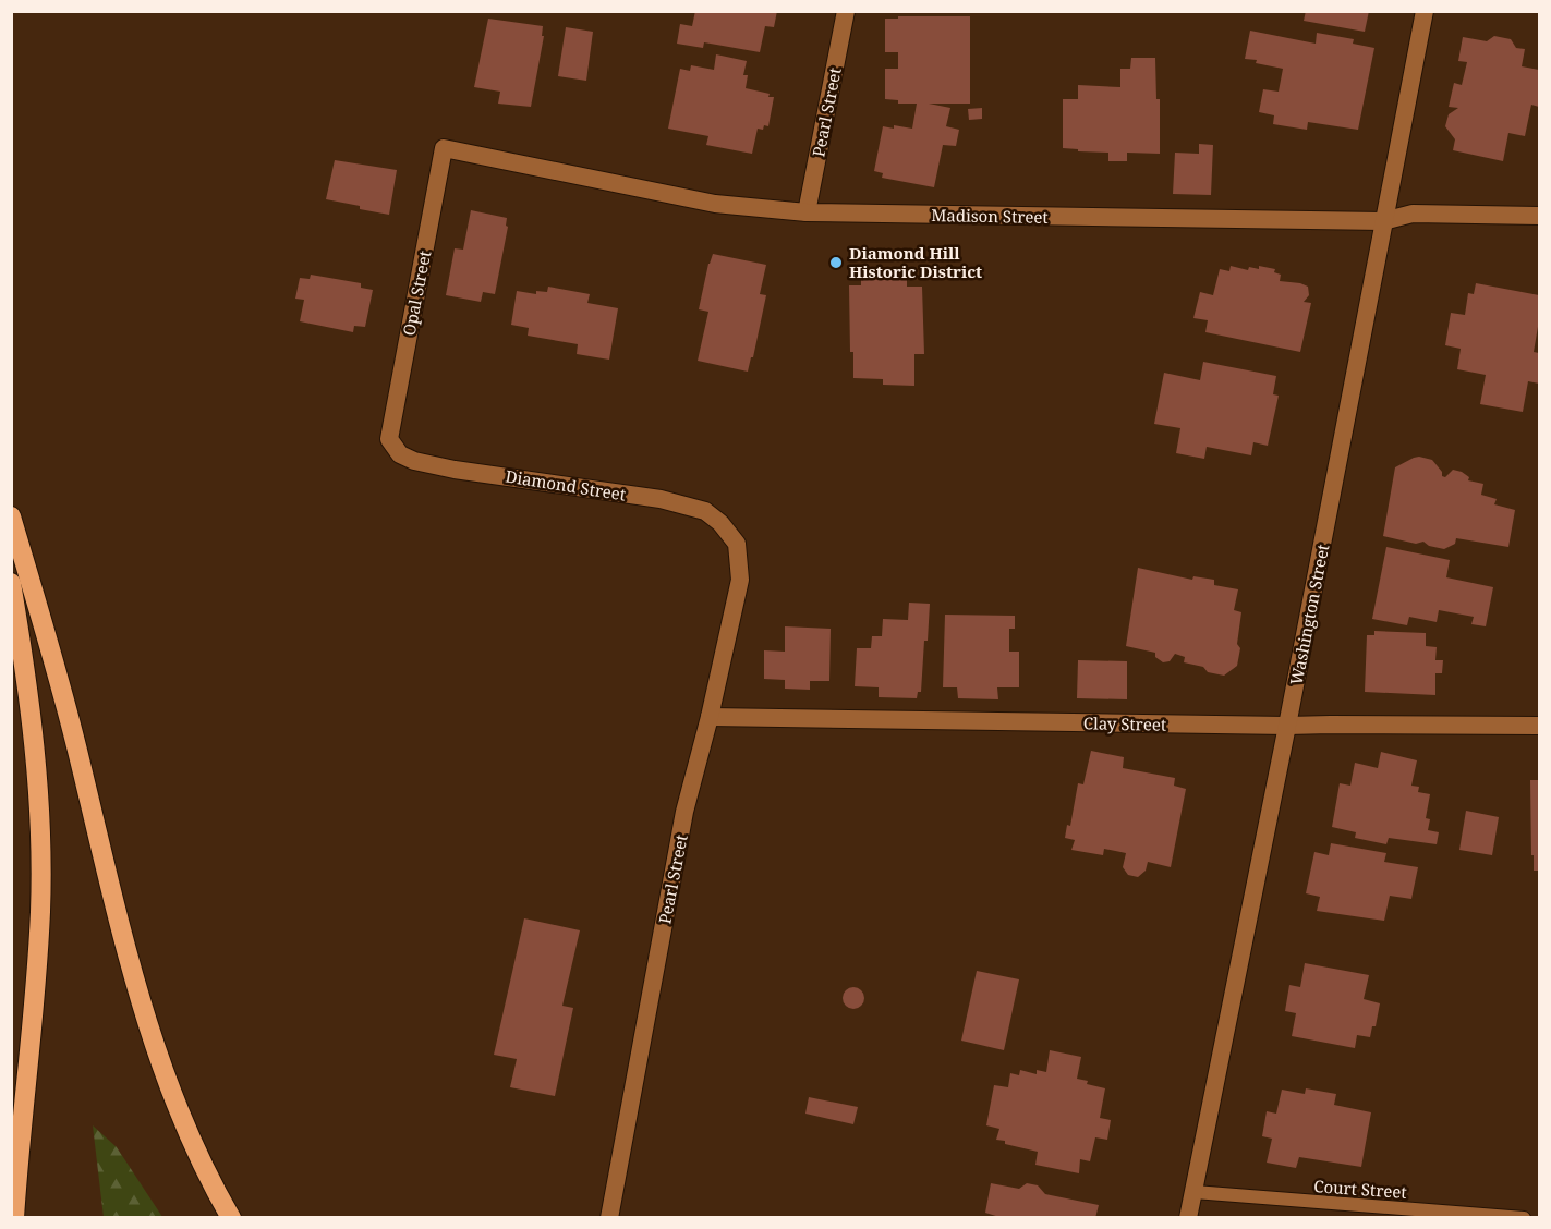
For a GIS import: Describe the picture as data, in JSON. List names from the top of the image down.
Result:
{
  "streets": {
    "street": [
      "Pearl Street",
      "Madison Street",
      "Opal Street",
      "Diamond Street",
      "Washington Street",
      "Clay Street"
    ],
    "lane": ["Court Street"]
  },
  "crossings": [
    ["Pearl Street", "Madison Street"],
    ["Pearl Street", "Diamond Street"],
    ["Pearl Street", "Clay Street"],
    ["Madison Street", "Opal Street"],
    ["Madison Street", "Washington Street"],
    ["Opal Street", "Diamond Street"],
    ["Washington Street", "Clay Street"],
    ["Washington Street", "Court Street"]
  ],
  "places": ["Diamond Hill Historic District"]
}
